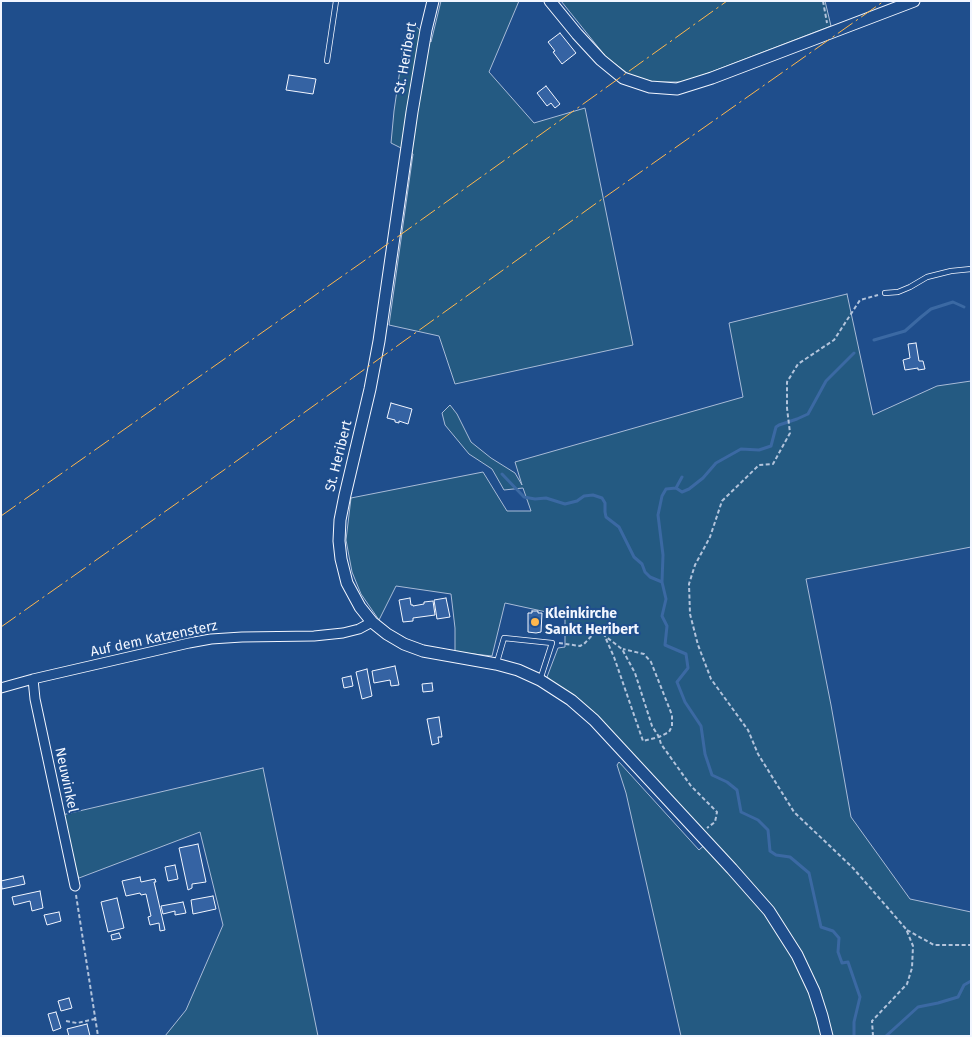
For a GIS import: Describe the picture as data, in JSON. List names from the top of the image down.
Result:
{
  "streets": {
    "street": ["St. Heribert", "Auf dem Katzensterz", "Neuwinkel"]
  },
  "crossings": [
    ["St. Heribert", "Auf dem Katzensterz"],
    ["Auf dem Katzensterz", "Neuwinkel"]
  ],
  "places": ["Kleinkirche Sankt Heribert"]
}
